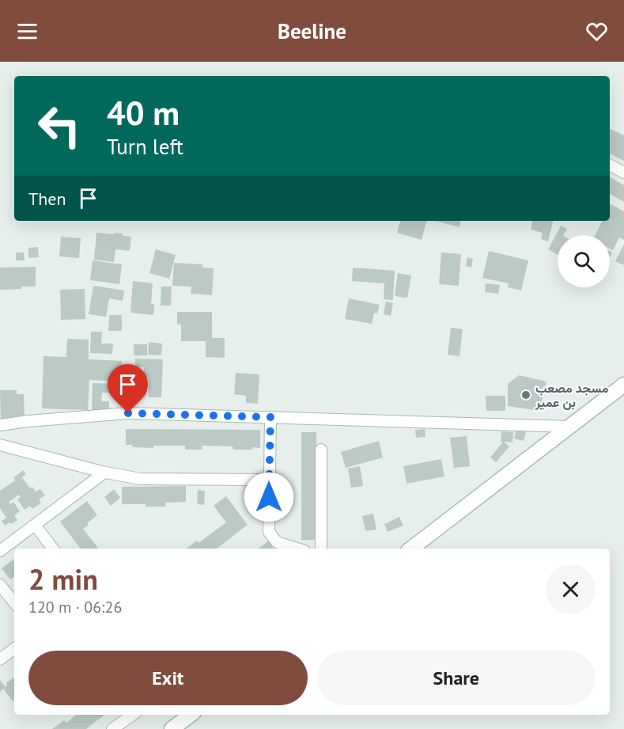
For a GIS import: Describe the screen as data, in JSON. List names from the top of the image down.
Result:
{
  "places": ["مسجد مصعب بن عمير"],
  "page": {
    "header": "Beeline",
    "turn": ["40 m", "Turn left"],
    "then": "Then",
    "heading": ["2 min", "120 m · 06:26"],
    "buttons": ["Exit", "Share"]
  }
}
